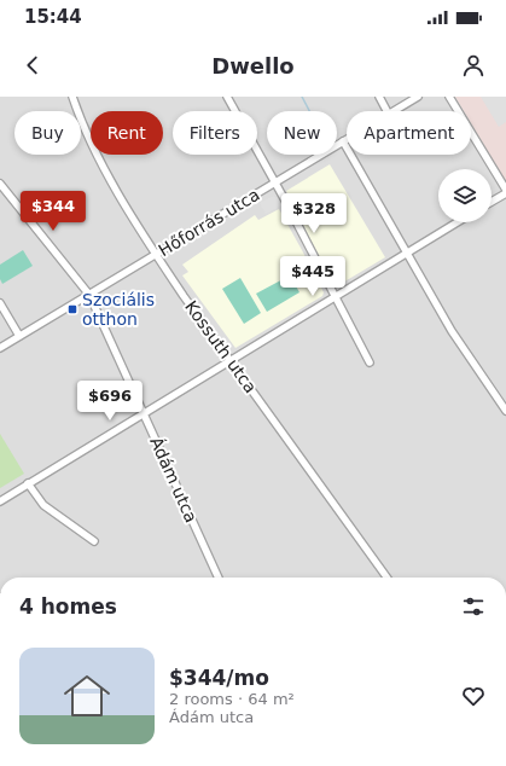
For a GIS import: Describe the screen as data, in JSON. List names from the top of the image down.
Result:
{
  "streets": {
    "street": ["Hőforrás utca", "Kossuth utca", "Ádám utca"]
  },
  "crossings": [
    ["Hőforrás utca", "Kossuth utca"],
    ["Hőforrás utca", "Ádám utca"]
  ],
  "places": {
    "transit": ["Szociális otthon"]
  },
  "page": {
    "status": "15:44",
    "header": "Dwello",
    "chip": [
      "Buy",
      "Rent",
      "Filters",
      "New",
      "Apartment"
    ],
    "price": [
      "$344",
      "$328",
      "$445",
      "$696"
    ],
    "heading": "4 homes",
    "list": [
      {
        "name": "$344/mo",
        "note": "2 rooms · 64 m² · Ádám utca"
      }
    ]
  }
}
